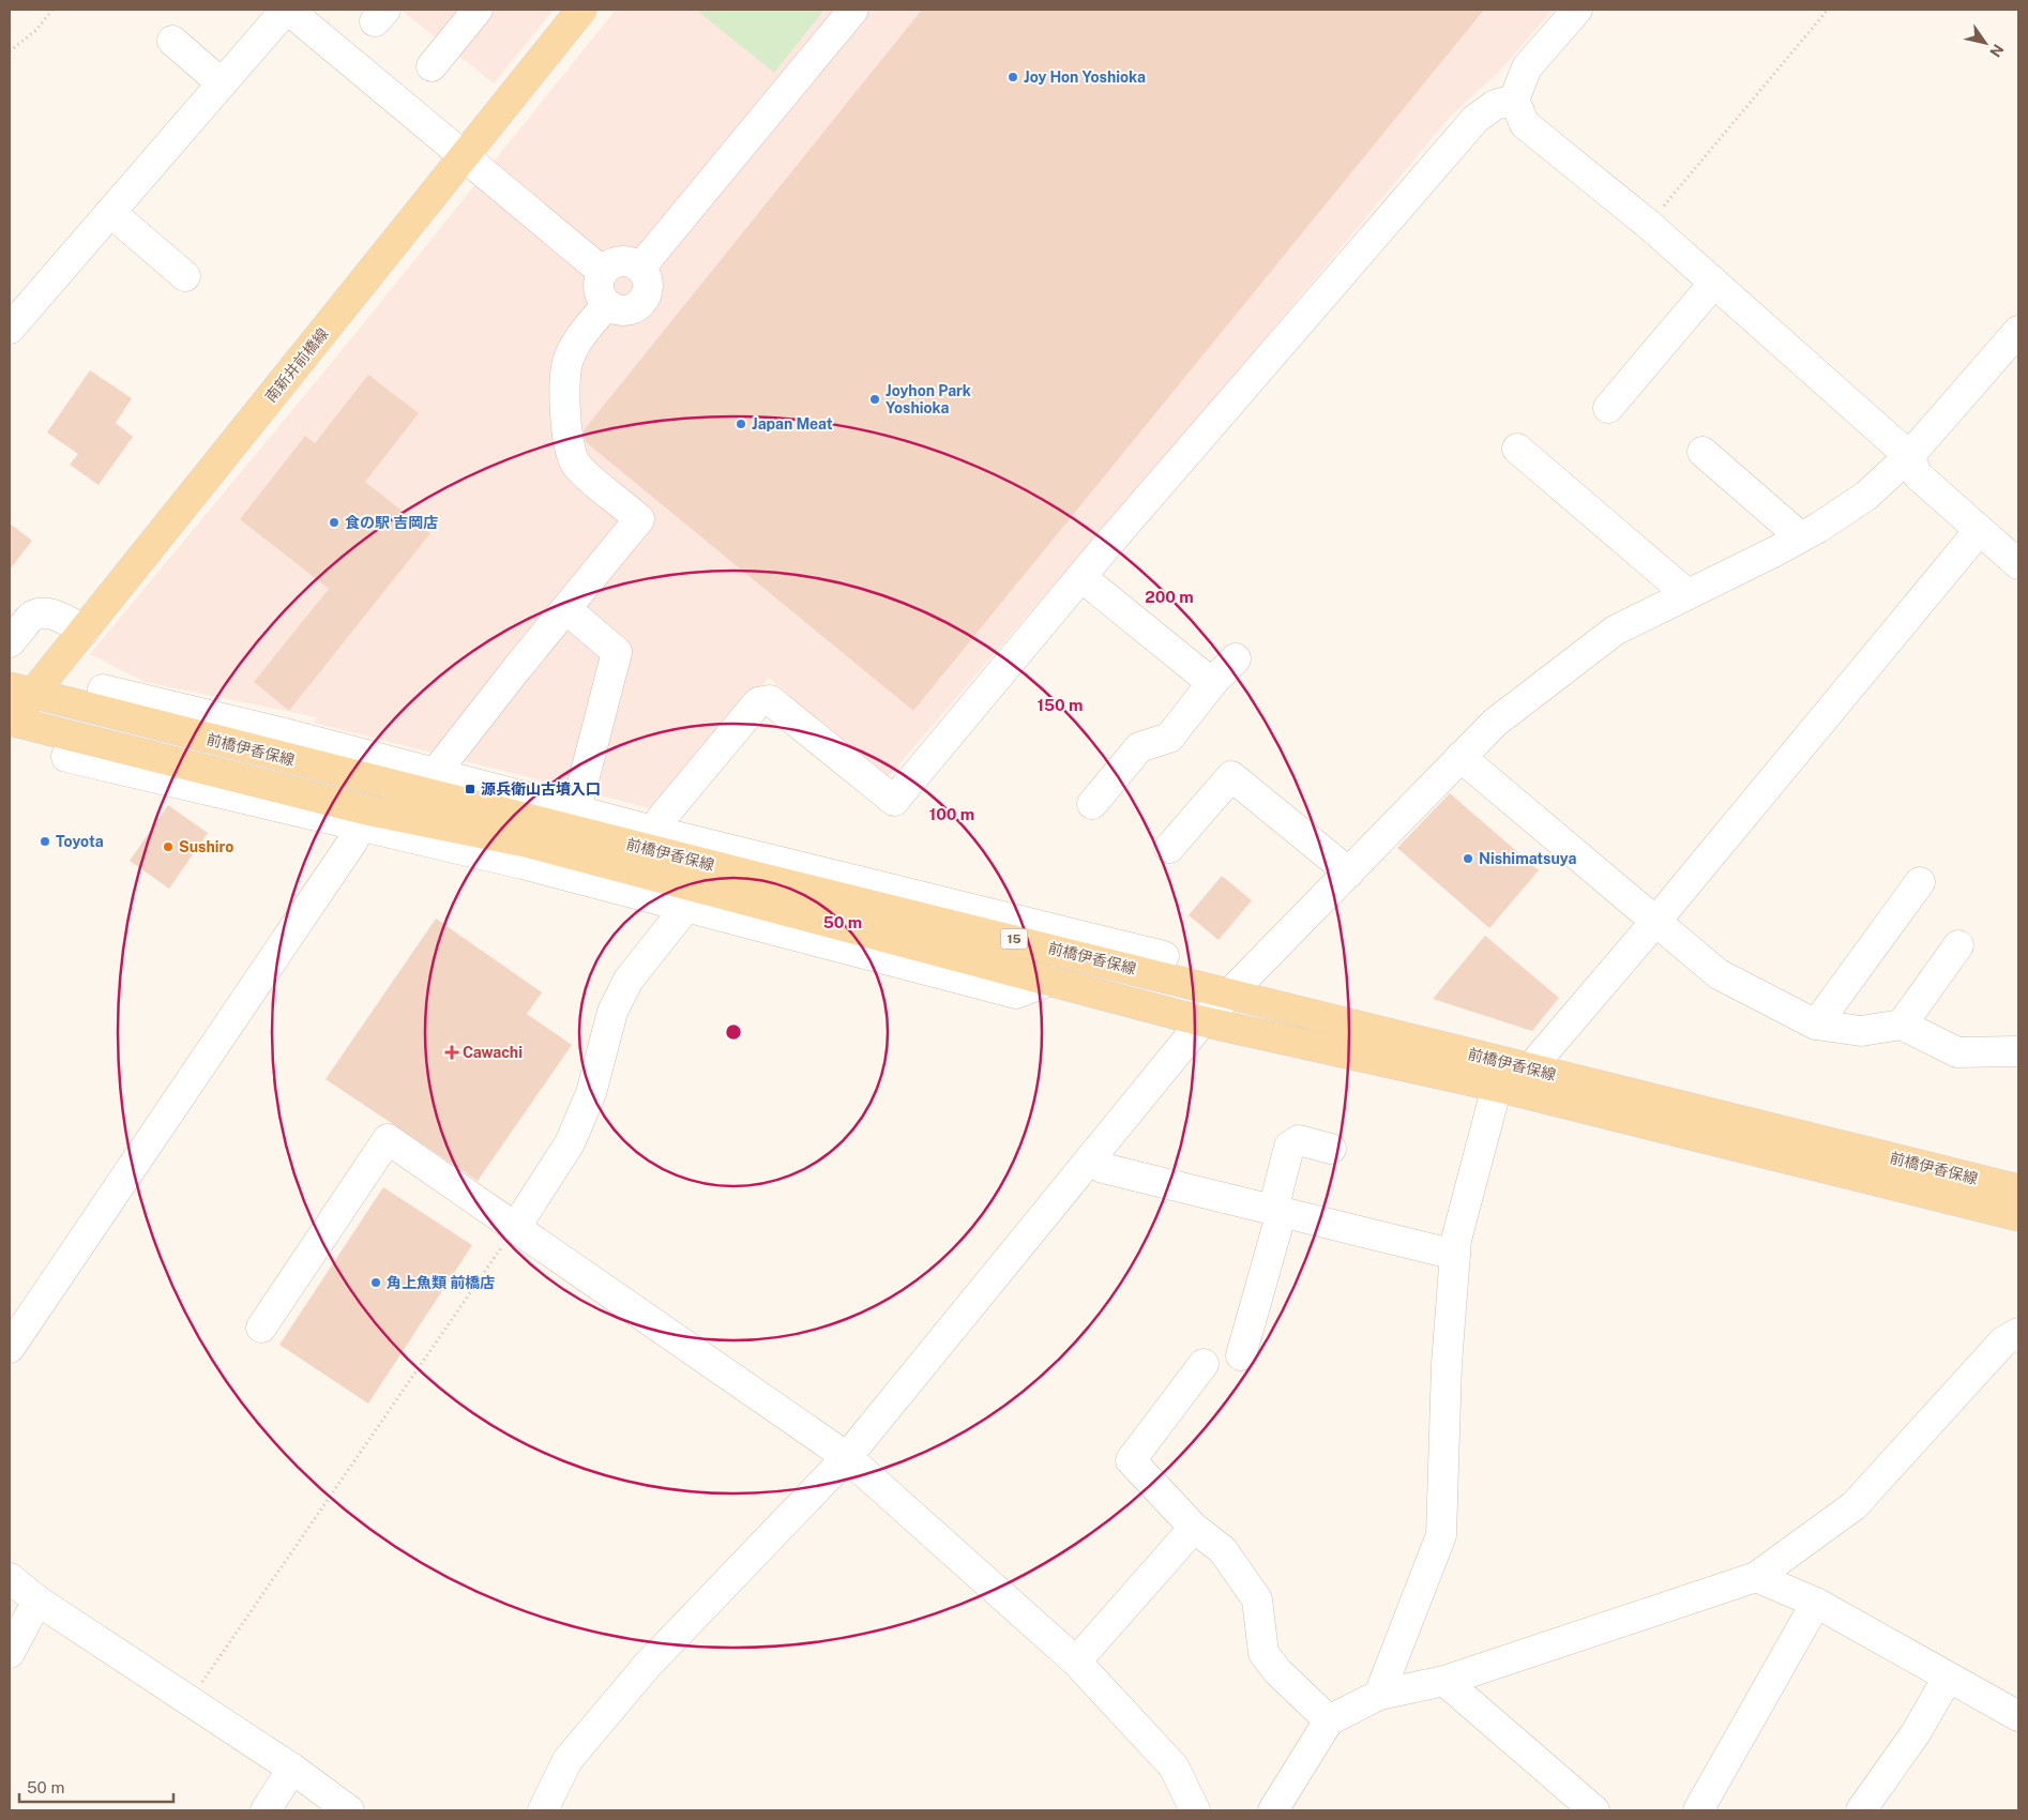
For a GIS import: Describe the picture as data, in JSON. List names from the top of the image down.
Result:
{
  "streets": {
    "main road": ["南新井前橋線", "前橋伊香保線", "15"]
  },
  "crossings": [
    ["南新井前橋線", "前橋伊香保線"]
  ],
  "places": {
    "other": [
      "Joy Hon Yoshioka",
      "Joyhon Park Yoshioka",
      "Japan Meat",
      "食の駅 吉岡店",
      "Toyota",
      "Sushiro",
      "Nishimatsuya",
      "角上魚類 前橋店"
    ],
    "transit": ["源兵衛山古墳入口"],
    "health": ["Cawachi"]
  },
  "scale_bar": "50 m",
  "north": "bottom right",
  "rings": [
    "200 m",
    "150 m",
    "100 m",
    "50 m"
  ]
}
